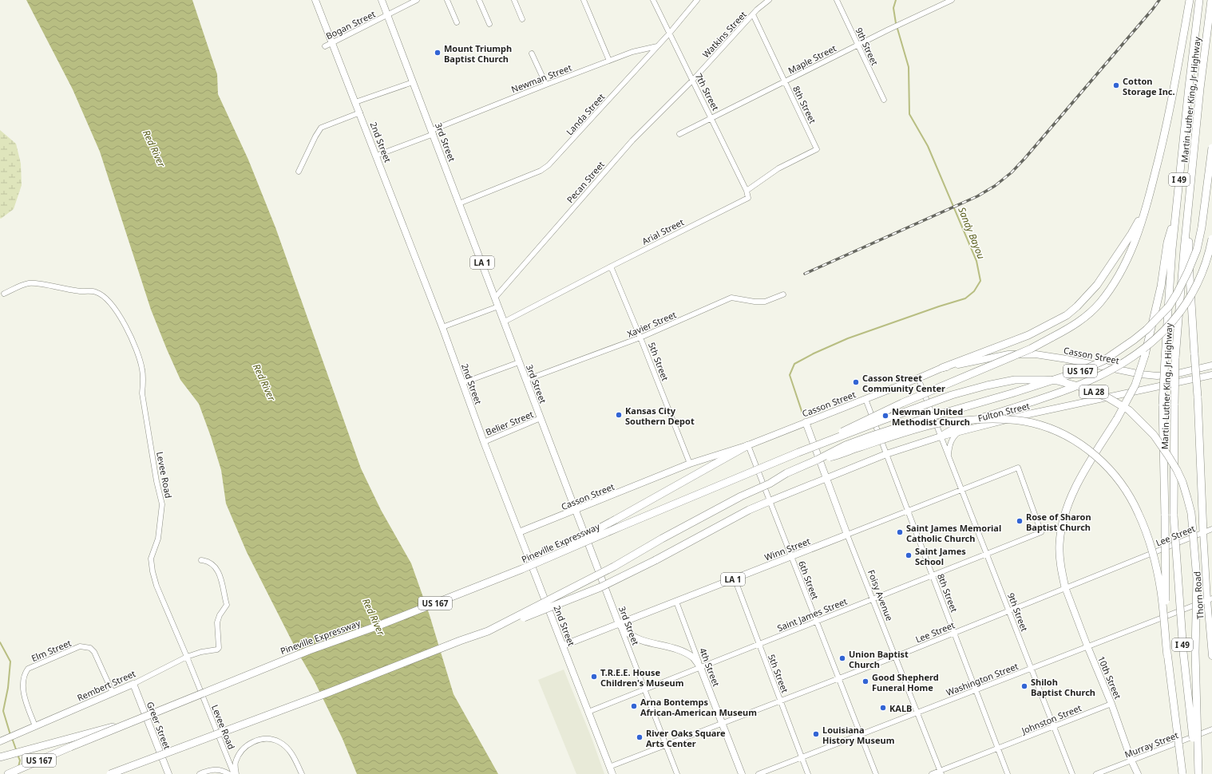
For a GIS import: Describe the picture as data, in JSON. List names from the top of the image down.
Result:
{
  "streets": {
    "highway": [
      "Martin Luther King, Jr Highway",
      "I 49",
      "US 167",
      "LA 28",
      "Pineville Expressway"
    ],
    "main road": [
      "2nd Street",
      "3rd Street",
      "LA 1",
      "Casson Street",
      "Fulton Street",
      "Winn Street",
      "Foisy Avenue",
      "Thorn Road",
      "4th Street",
      "10th Street",
      "Rembert Street",
      "Greer Street"
    ],
    "street": [
      "Bogan Street",
      "Watkins Street",
      "9th Street",
      "Maple Street",
      "Newman Street",
      "7th Street",
      "8th Street",
      "Landa Street",
      "Pecan Street",
      "Arial Street",
      "Xavier Street",
      "5th Street",
      "Belier Street",
      "Levee Road",
      "Lee Street",
      "6th Street",
      "Saint James Street",
      "Elm Street",
      "Washington Street",
      "Johnston Street",
      "Murray Street"
    ]
  },
  "crossings": [
    ["Bogan Street", "2nd Street"],
    ["Bogan Street", "3rd Street"],
    ["Watkins Street", "7th Street"],
    ["Watkins Street", "8th Street"],
    ["Watkins Street", "Pecan Street"],
    ["9th Street", "Maple Street"],
    ["9th Street", "Casson Street"],
    ["9th Street", "Fulton Street"],
    ["9th Street", "Lee Street"],
    ["9th Street", "Winn Street"],
    ["9th Street", "Saint James Street"],
    ["9th Street", "Washington Street"],
    ["9th Street", "Johnston Street"],
    ["Maple Street", "7th Street"],
    ["Maple Street", "8th Street"],
    ["Newman Street", "Landa Street"],
    ["Newman Street", "2nd Street"],
    ["Newman Street", "3rd Street"],
    ["7th Street", "Landa Street"],
    ["7th Street", "Pecan Street"],
    ["7th Street", "Arial Street"],
    ["Martin Luther King, Jr Highway", "LA 28"],
    ["8th Street", "Arial Street"],
    ["8th Street", "Casson Street"],
    ["8th Street", "Fulton Street"],
    ["8th Street", "Lee Street"],
    ["8th Street", "Winn Street"],
    ["8th Street", "Saint James Street"],
    ["8th Street", "Washington Street"],
    ["8th Street", "Johnston Street"],
    ["Landa Street", "3rd Street"],
    ["2nd Street", "Casson Street"],
    ["2nd Street", "Belier Street"],
    ["2nd Street", "Lee Street"],
    ["2nd Street", "Winn Street"],
    ["2nd Street", "Saint James Street"],
    ["3rd Street", "Pecan Street"],
    ["3rd Street", "Arial Street"],
    ["3rd Street", "Xavier Street"],
    ["3rd Street", "Casson Street"],
    ["3rd Street", "Belier Street"],
    ["3rd Street", "Lee Street"],
    ["3rd Street", "Winn Street"],
    ["3rd Street", "Saint James Street"],
    ["Arial Street", "5th Street"],
    ["Xavier Street", "5th Street"],
    ["Casson Street", "5th Street"],
    ["Casson Street", "6th Street"],
    ["Casson Street", "Foisy Avenue"],
    ["5th Street", "Lee Street"],
    ["5th Street", "Winn Street"],
    ["5th Street", "Saint James Street"],
    ["5th Street", "Washington Street"],
    ["US 167", "LA 28"],
    ["US 167", "Pineville Expressway"],
    ["LA 28", "Pineville Expressway"],
    ["Fulton Street", "6th Street"],
    ["Fulton Street", "Foisy Avenue"],
    ["Levee Road", "Rembert Street"],
    ["Lee Street", "6th Street"],
    ["Lee Street", "Foisy Avenue"],
    ["Lee Street", "Thorn Road"],
    ["Lee Street", "4th Street"],
    ["Lee Street", "10th Street"],
    ["Winn Street", "6th Street"],
    ["Winn Street", "Foisy Avenue"],
    ["Winn Street", "Saint James Street"],
    ["Winn Street", "4th Street"],
    ["6th Street", "Saint James Street"],
    ["6th Street", "Washington Street"],
    ["Foisy Avenue", "Saint James Street"],
    ["Foisy Avenue", "Washington Street"],
    ["Foisy Avenue", "Johnston Street"],
    ["Thorn Road", "Washington Street"],
    ["Saint James Street", "4th Street"],
    ["Elm Street", "Rembert Street"],
    ["10th Street", "Washington Street"],
    ["10th Street", "Johnston Street"],
    ["10th Street", "Murray Street"],
    ["Rembert Street", "Greer Street"]
  ],
  "water": ["Red River", "Sandy Bayou"],
  "places": [
    "Mount Triumph Baptist Church",
    "Cotton Storage Inc.",
    "Casson Street Community Center",
    "Kansas City Southern Depot",
    "Newman United Methodist Church",
    "Rose of Sharon Baptist Church",
    "Saint James Memorial Catholic Church",
    "Saint James School",
    "Union Baptist Church",
    "T.R.E.E. House Children's Museum",
    "Good Shepherd Funeral Home",
    "Shiloh Baptist Church",
    "Arna Bontemps African-American Museum",
    "KALB",
    "Louisiana History Museum",
    "River Oaks Square Arts Center"
  ]
}
